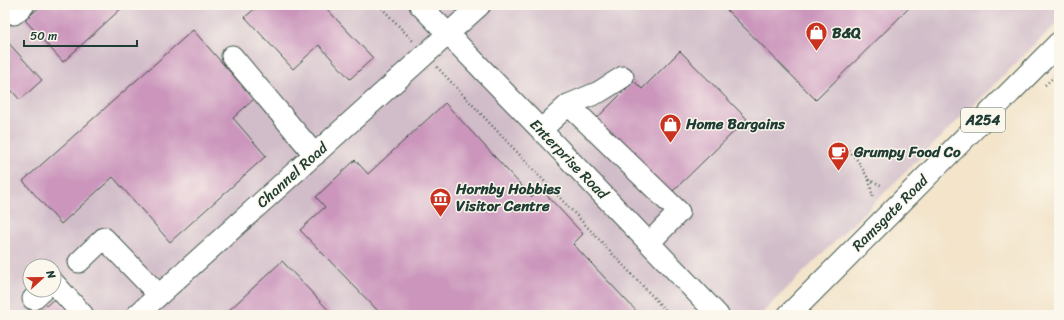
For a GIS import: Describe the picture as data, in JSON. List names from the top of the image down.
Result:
{
  "streets": {
    "main road": ["A254", "Ramsgate Road"],
    "street": ["Enterprise Road", "Channel Road"]
  },
  "crossings": [
    ["Enterprise Road", "Channel Road"]
  ],
  "places": {
    "shop": ["B&Q", "Home Bargains"],
    "cafe": ["Grumpy Food Co"],
    "museum": ["Hornby Hobbies Visitor Centre"]
  },
  "scale_bar": "50 m",
  "north": "right"
}
